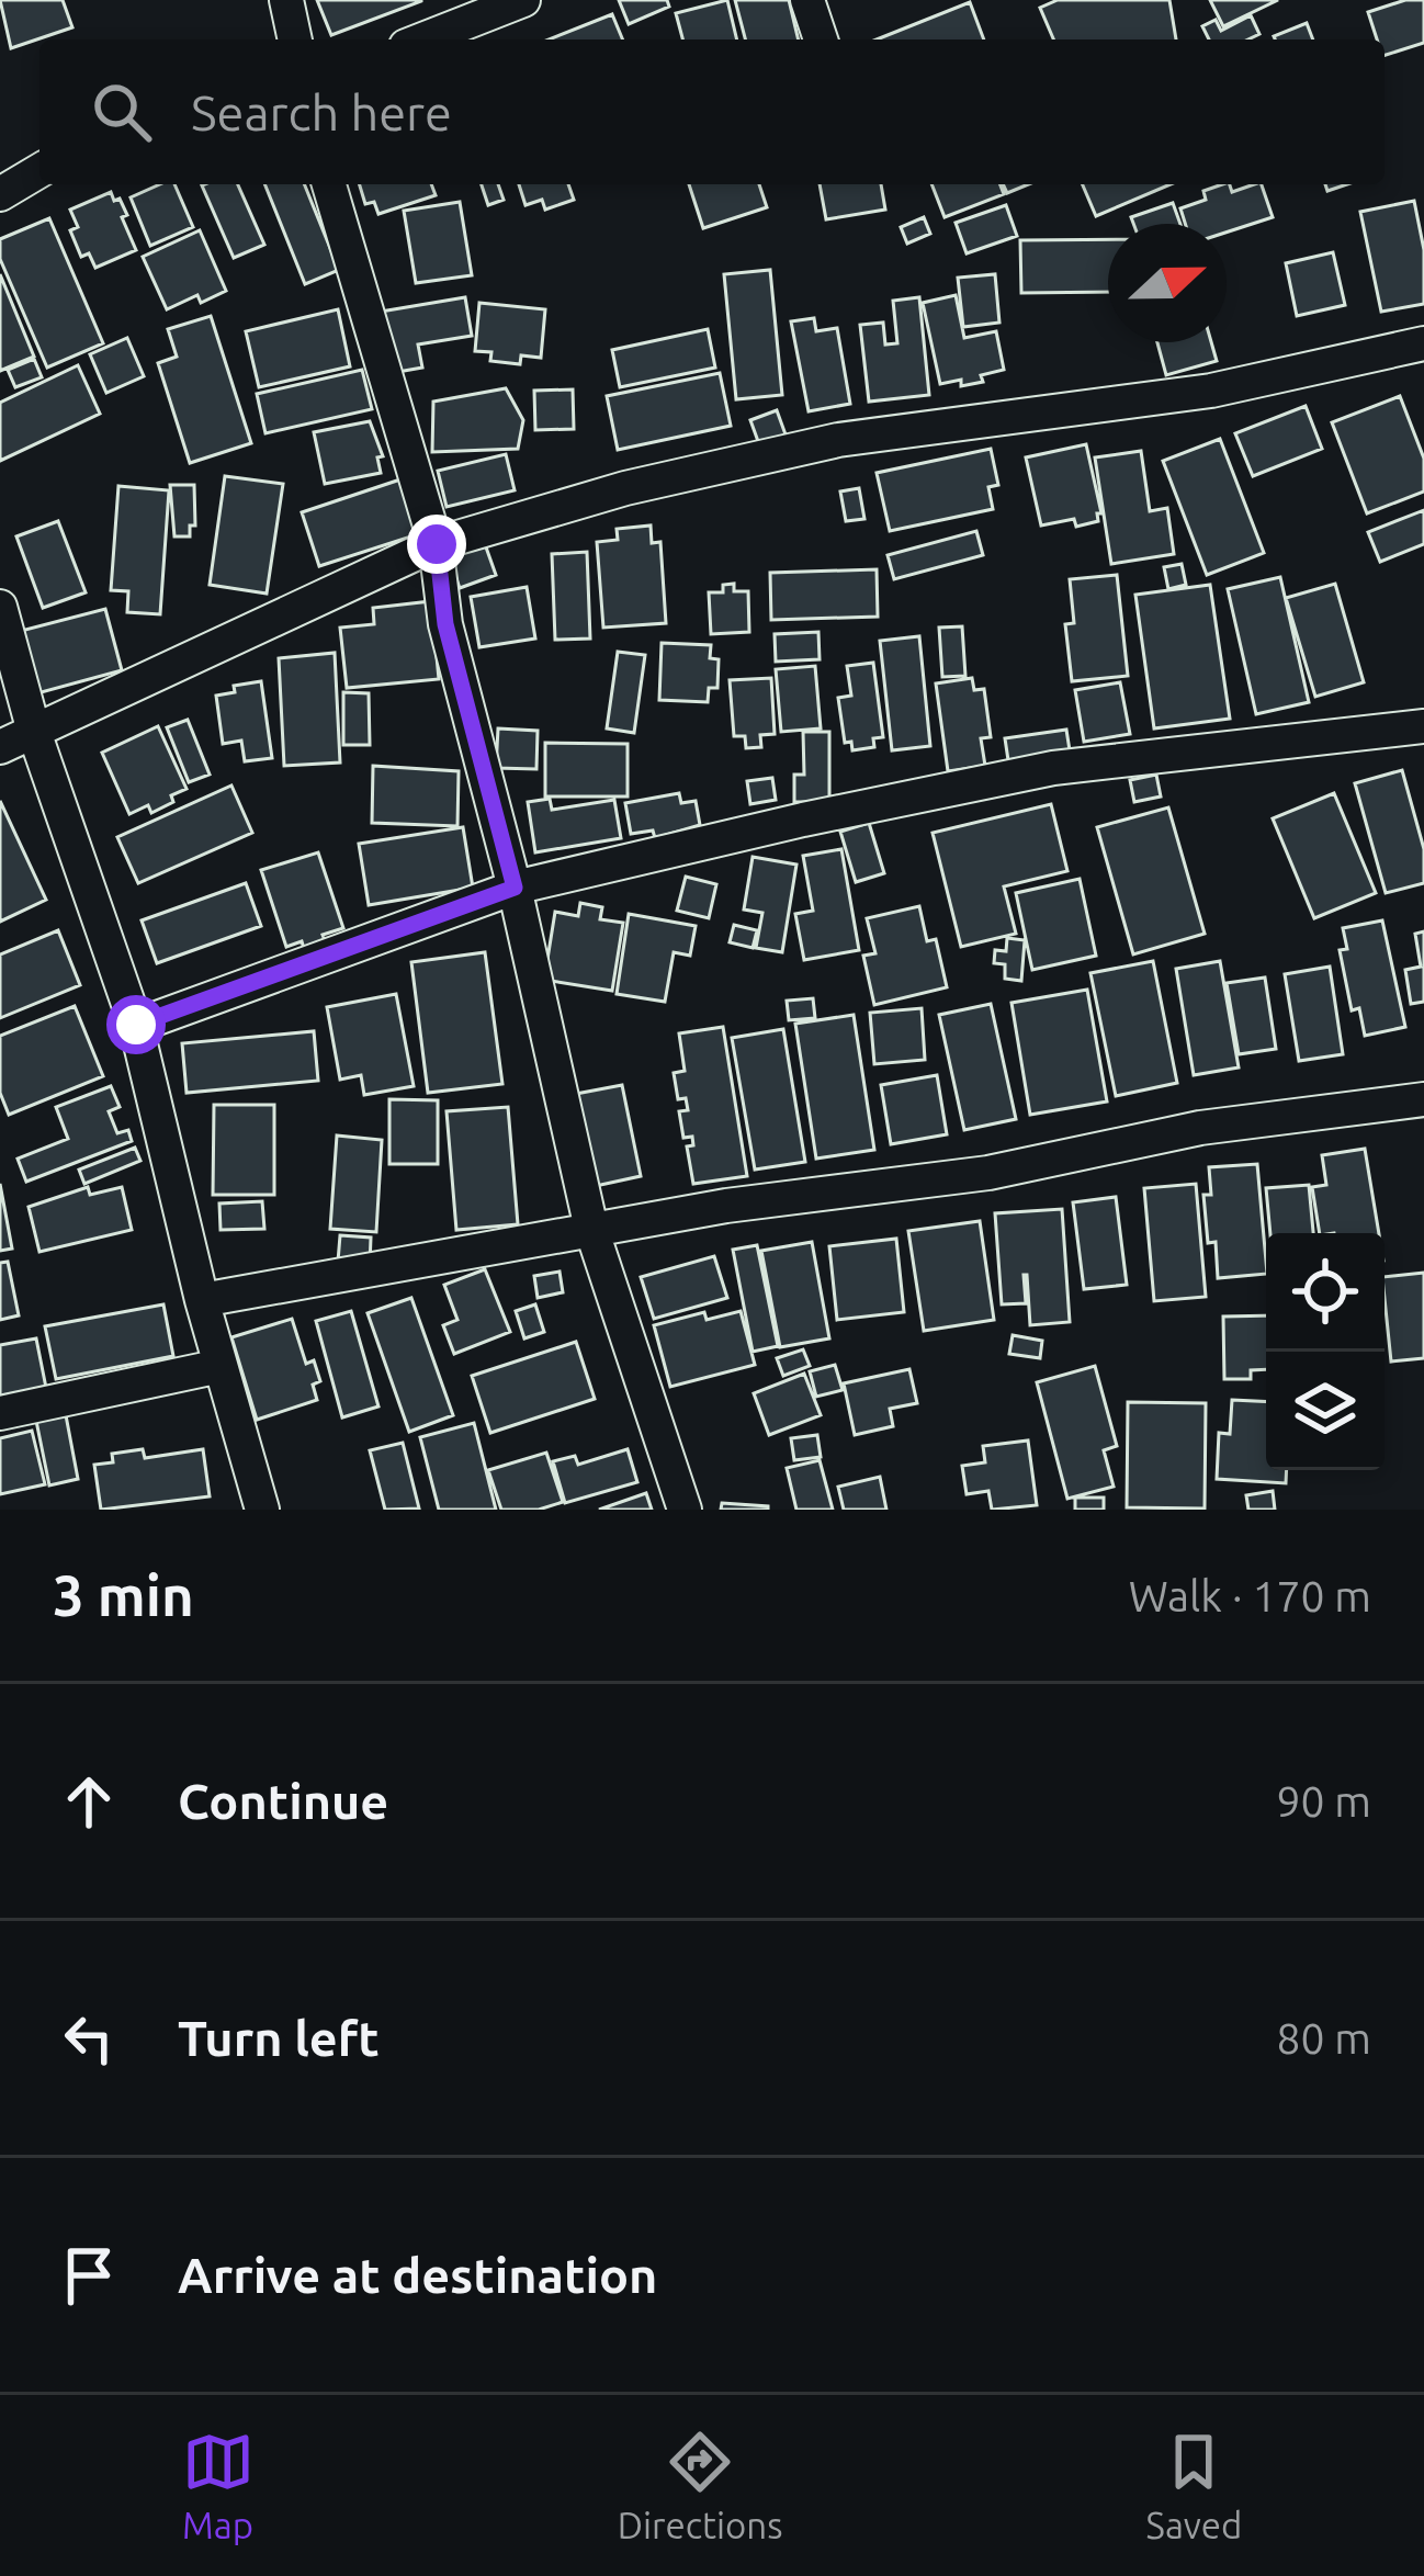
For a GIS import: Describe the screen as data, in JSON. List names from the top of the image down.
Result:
{
  "north": "right",
  "page": {
    "search": "Search here",
    "heading": ["3 min", "Walk · 170 m"],
    "list": [
      ["Continue", "90 m"],
      ["Turn left", "80 m"],
      "Arrive at destination"
    ],
    "nav": ["Map", "Directions", "Saved"]
  }
}
